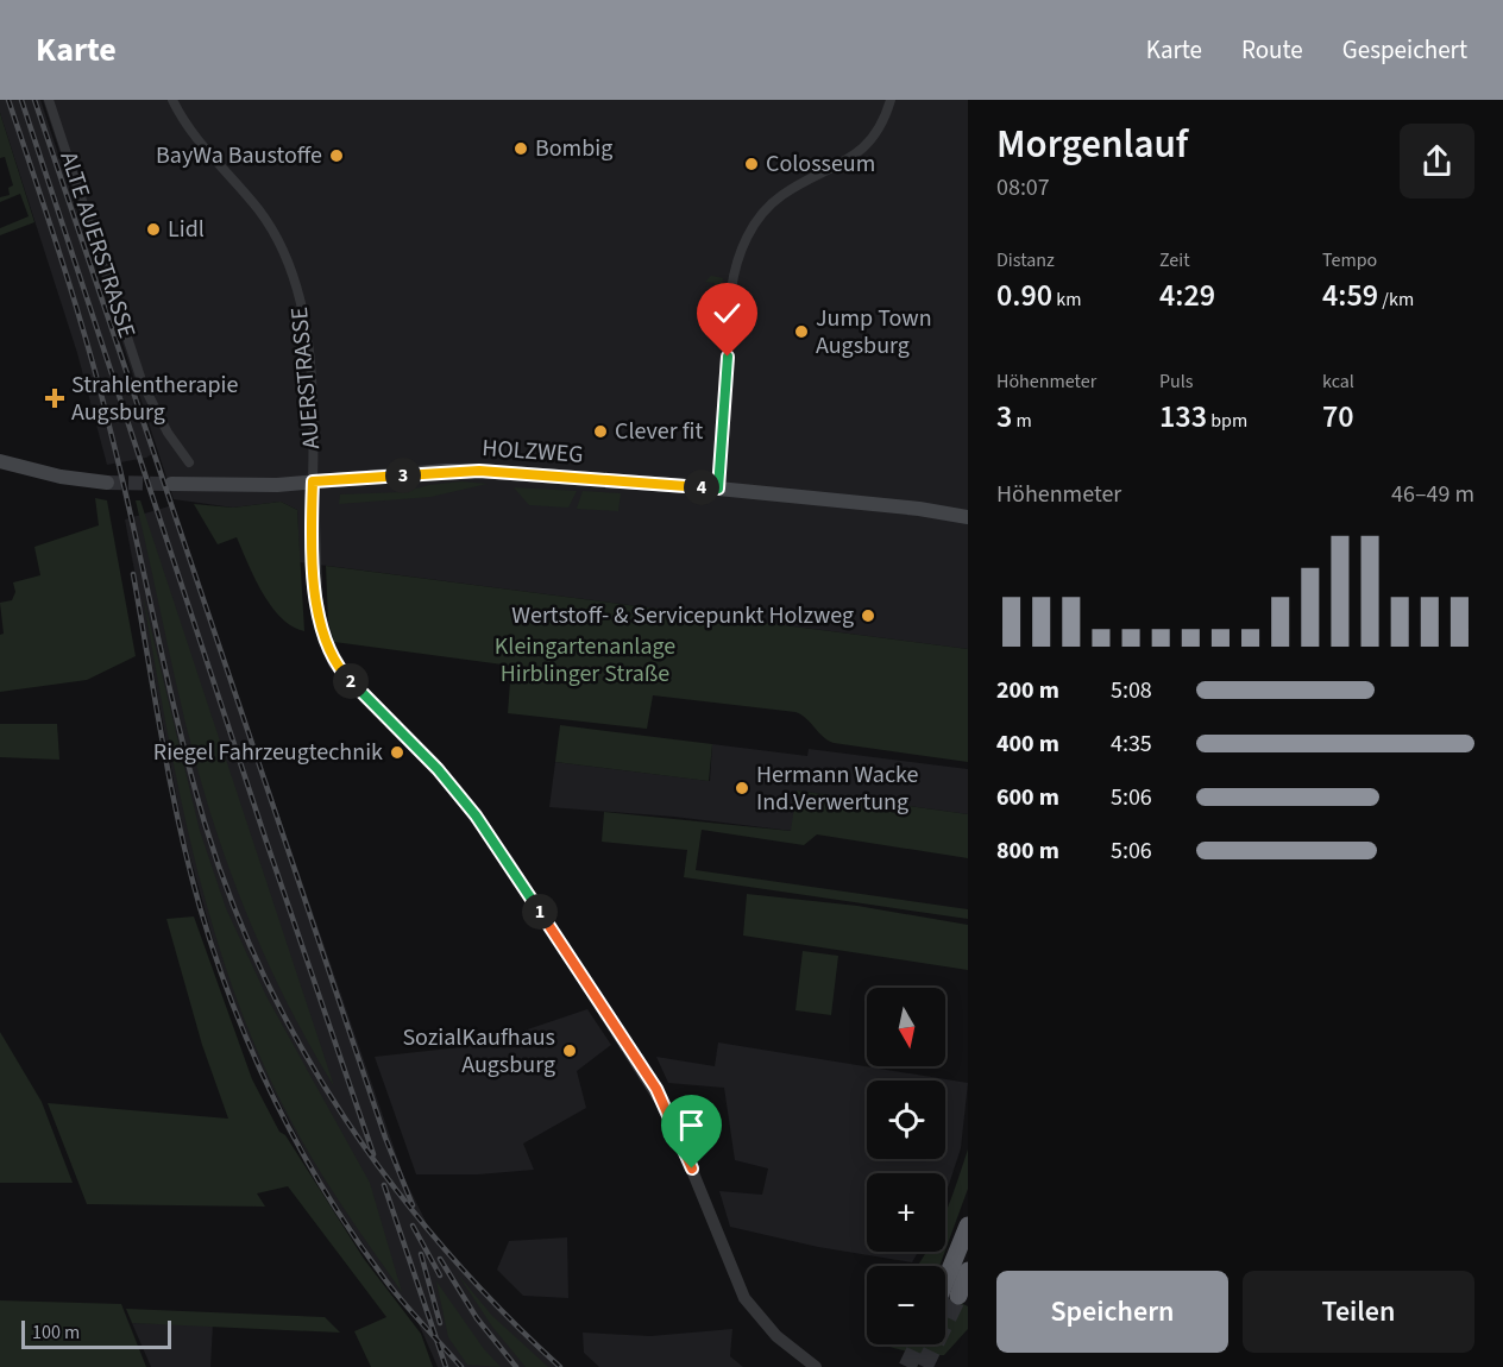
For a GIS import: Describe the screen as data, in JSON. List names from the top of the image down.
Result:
{
  "streets": {
    "main road": ["HOLZWEG"],
    "street": ["ALTE AUERSTRASSE", "AUERSTRASSE"]
  },
  "crossings": [
    ["AUERSTRASSE", "HOLZWEG"]
  ],
  "parks": ["Kleingartenanlage Hirblinger Straße"],
  "places": {
    "other": [
      "Bombig",
      "BayWa Baustoffe",
      "Colosseum",
      "Lidl",
      "Jump Town Augsburg",
      "Clever fit",
      "Wertstoff- & Servicepunkt Holzweg",
      "Riegel Fahrzeugtechnik",
      "Hermann Wacke Ind.Verwertung",
      "SozialKaufhaus Augsburg"
    ],
    "health": ["Strahlentherapie Augsburg"]
  },
  "scale_bar": "100 m",
  "north": "bottom",
  "page": {
    "header": "Karte",
    "nav": ["Karte", "Route", "Gespeichert"],
    "heading": ["Morgenlauf", "08:07"],
    "stats": [
      ["Distanz", "0.90 km"],
      ["Zeit", "4:29"],
      ["Tempo", "4:59 /km"],
      ["Höhenmeter", "3 m"],
      ["Puls", "133 bpm"],
      ["kcal", "70"]
    ],
    "pins": [
      "3",
      "4",
      "2",
      "1"
    ],
    "chart": ["Höhenmeter", "46–49 m"],
    "list": [
      {
        "name": "200 m",
        "note": "5:08"
      },
      {
        "name": "400 m",
        "note": "4:35"
      },
      {
        "name": "600 m",
        "note": "5:06"
      },
      {
        "name": "800 m",
        "note": "5:06"
      }
    ],
    "map_buttons": ["+", "−"],
    "buttons": ["Speichern", "Teilen"],
    "scale": "100 m"
  }
}
